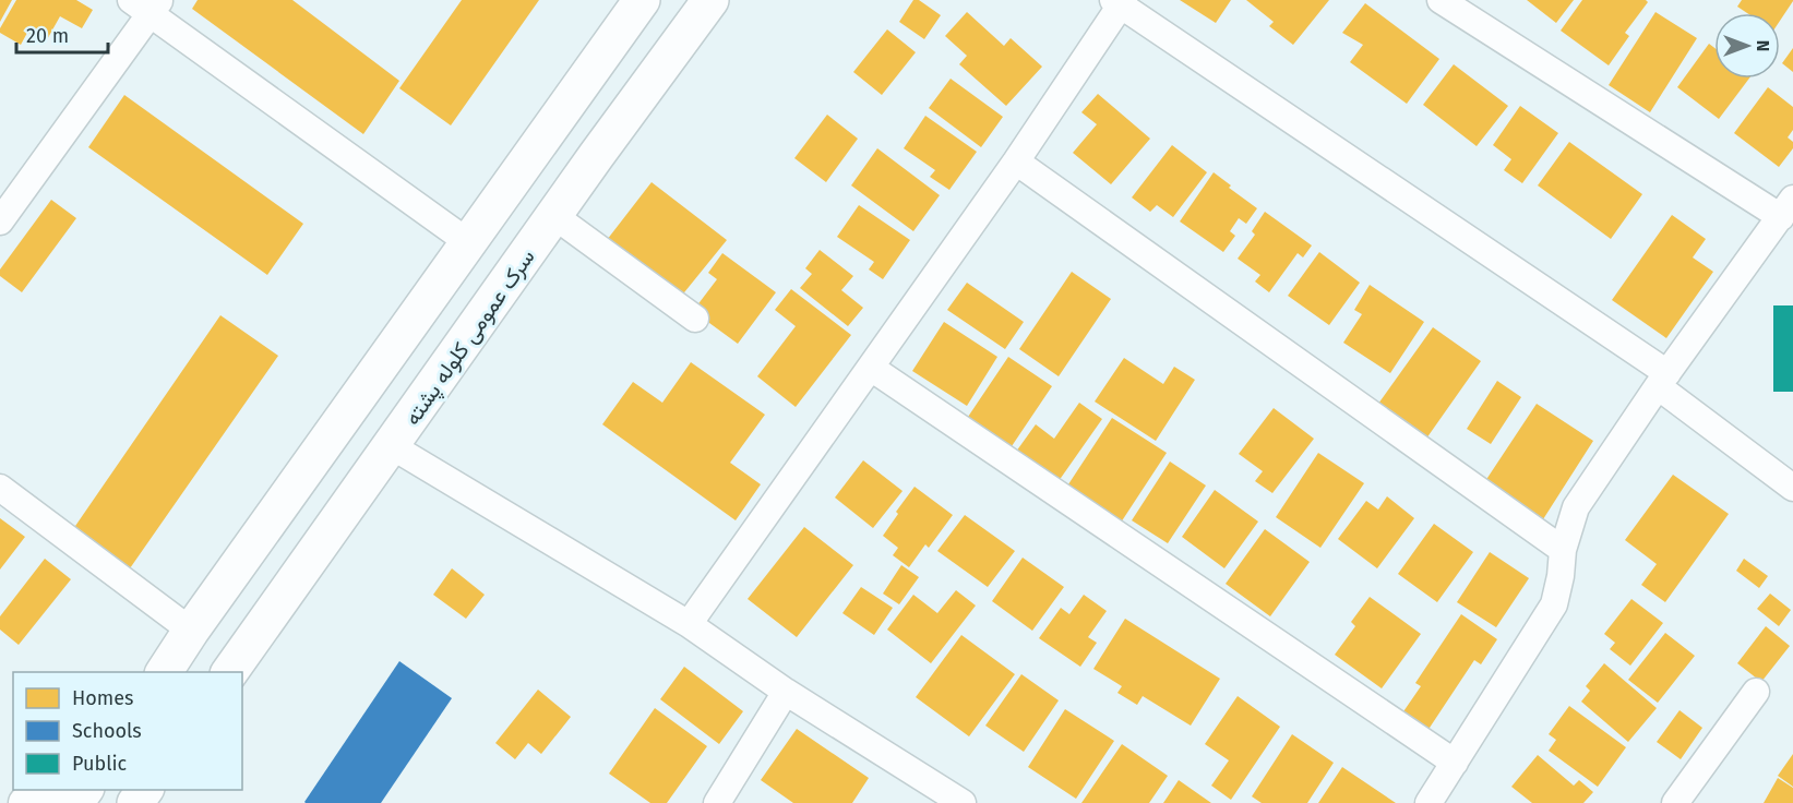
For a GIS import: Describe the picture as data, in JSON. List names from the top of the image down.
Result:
{
  "streets": {
    "main road": ["سرک عمومی کلوله پشته"]
  },
  "legend": ["Homes", "Schools", "Public"],
  "scale_bar": "20 m",
  "north": "right"
}
